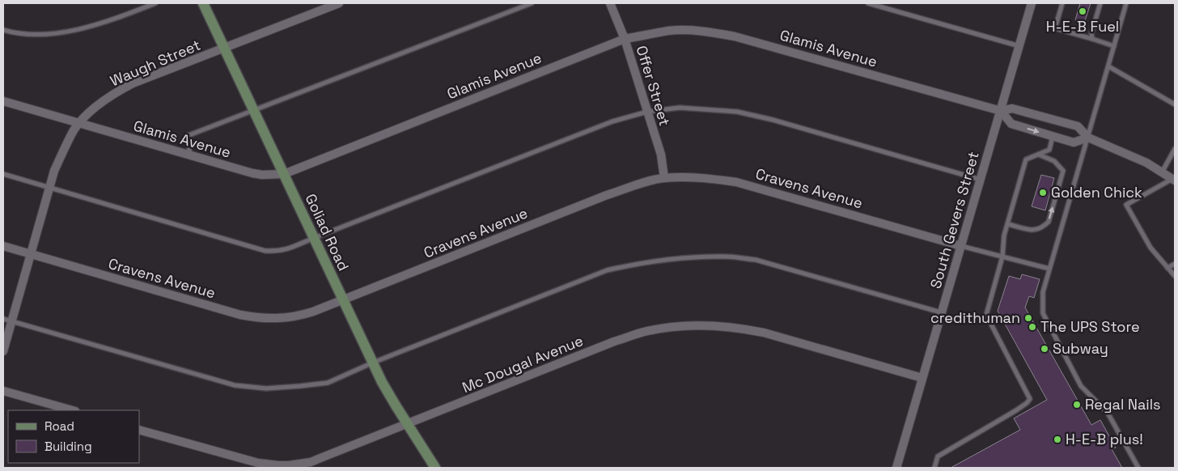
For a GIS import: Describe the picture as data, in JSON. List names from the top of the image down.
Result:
{
  "streets": {
    "main road": ["Goliad Road"],
    "street": [
      "Glamis Avenue",
      "Waugh Street",
      "Offer Street",
      "Cravens Avenue",
      "South Gevers Street",
      "Mc Dougal Avenue"
    ]
  },
  "crossings": [
    ["Glamis Avenue", "Waugh Street"],
    ["Glamis Avenue", "Offer Street"],
    ["Glamis Avenue", "South Gevers Street"],
    ["Glamis Avenue", "Goliad Road"],
    ["Waugh Street", "Cravens Avenue"],
    ["Waugh Street", "Goliad Road"],
    ["Offer Street", "Cravens Avenue"],
    ["Cravens Avenue", "South Gevers Street"],
    ["Cravens Avenue", "Goliad Road"],
    ["South Gevers Street", "Mc Dougal Avenue"],
    ["Goliad Road", "Mc Dougal Avenue"]
  ],
  "places": [
    "H-E-B Fuel",
    "Golden Chick",
    "credithuman",
    "The UPS Store",
    "Subway",
    "Regal Nails",
    "H-E-B plus!"
  ],
  "legend": ["Road", "Building"]
}
